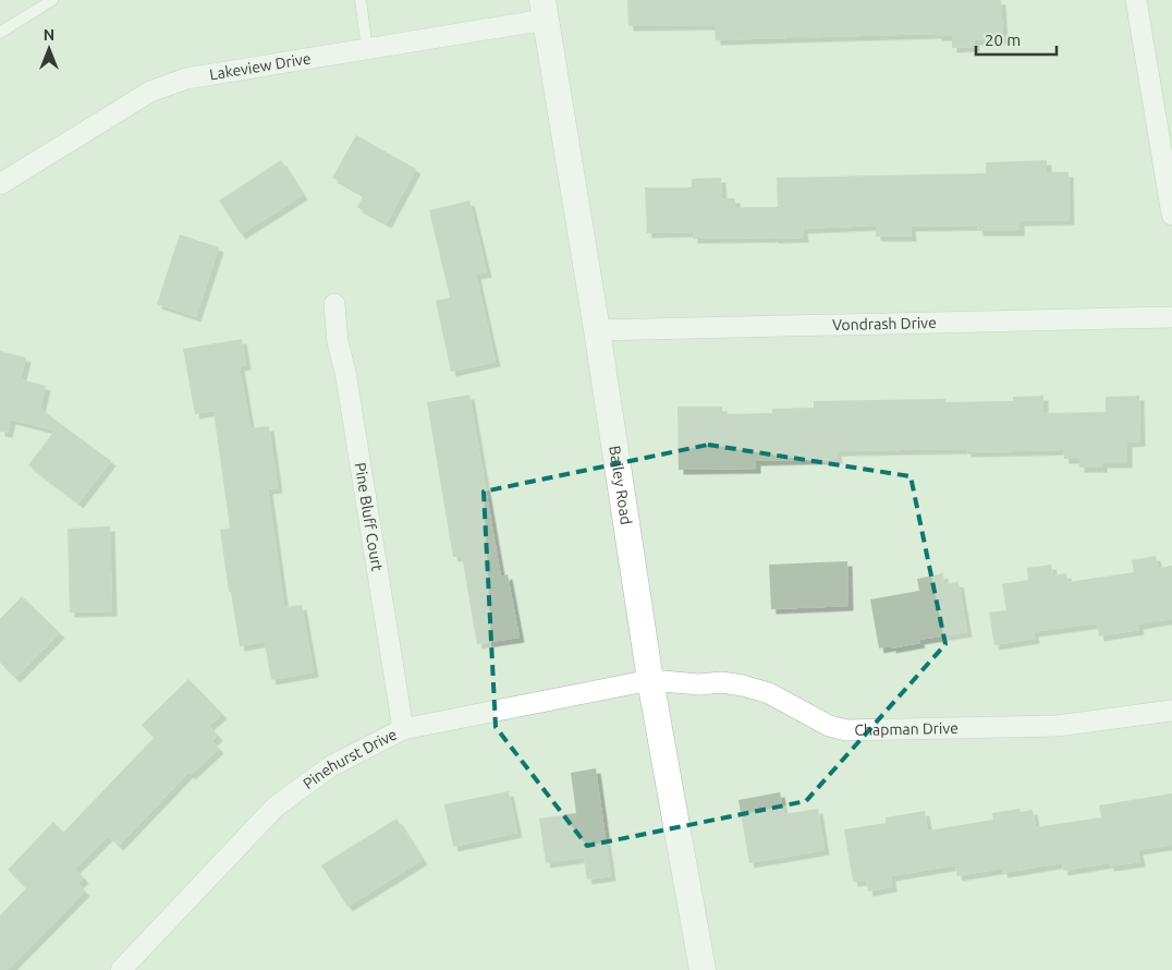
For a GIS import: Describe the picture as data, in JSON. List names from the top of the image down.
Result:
{
  "streets": {
    "street": [
      "Lakeview Drive",
      "Vondrash Drive",
      "Bailey Road",
      "Pine Bluff Court",
      "Chapman Drive",
      "Pinehurst Drive"
    ]
  },
  "crossings": [
    ["Lakeview Drive", "Bailey Road"],
    ["Vondrash Drive", "Bailey Road"],
    ["Bailey Road", "Chapman Drive"],
    ["Bailey Road", "Pinehurst Drive"],
    ["Pine Bluff Court", "Pinehurst Drive"],
    ["Chapman Drive", "Pinehurst Drive"]
  ],
  "scale_bar": "20 m",
  "north": "top"
}
